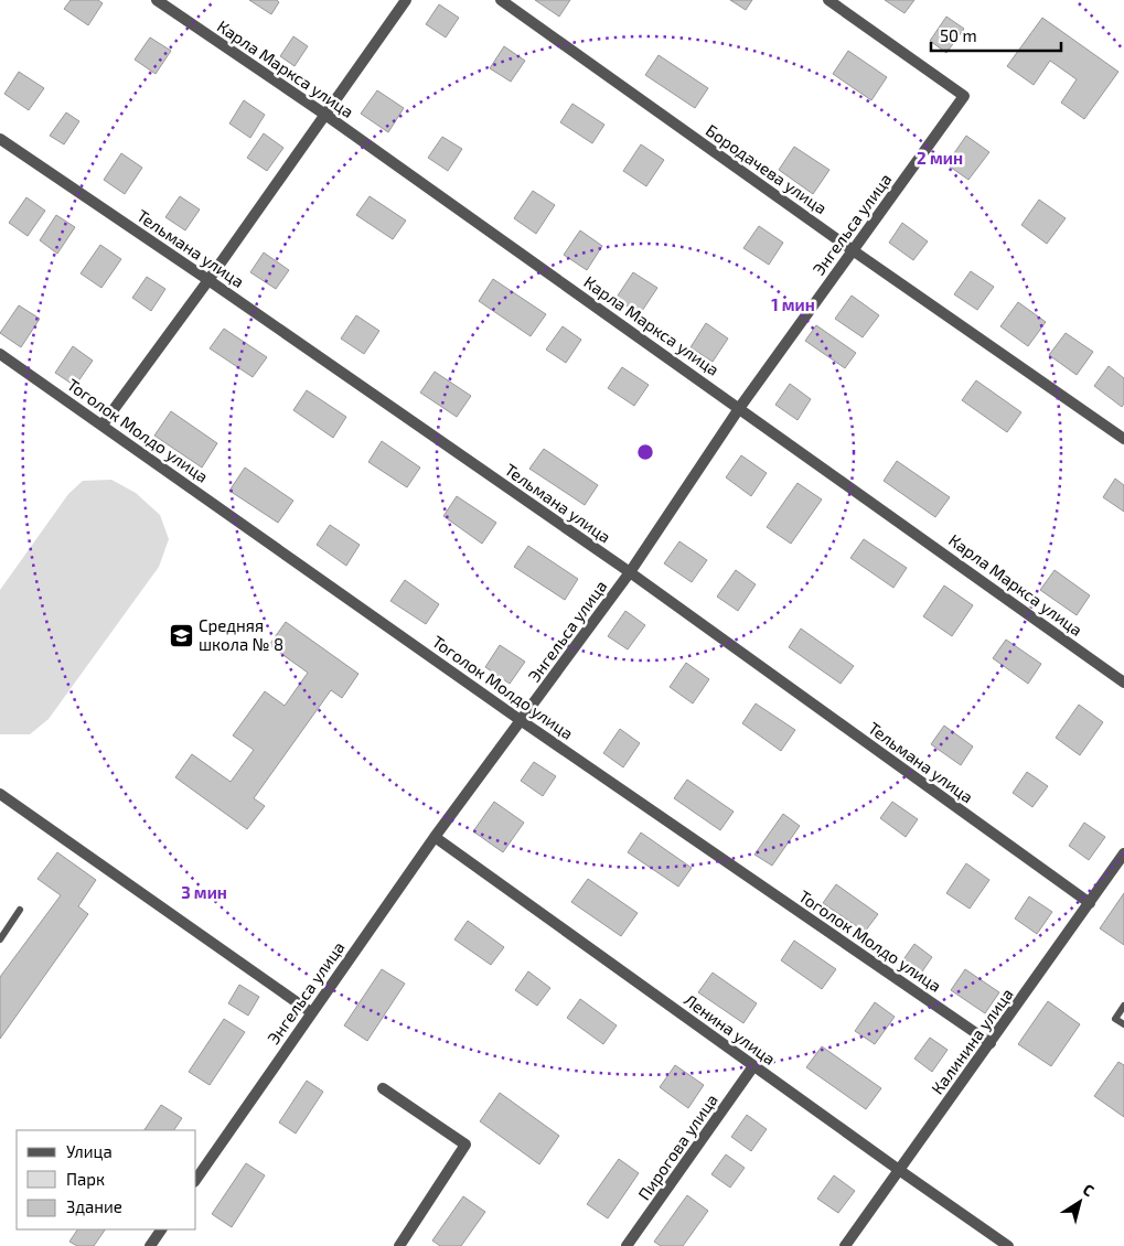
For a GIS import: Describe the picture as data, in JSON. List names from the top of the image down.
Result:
{
  "streets": {
    "street": [
      "Карла Маркса улица",
      "Бородачева улица",
      "Энгельса улица",
      "Тельмана улица",
      "Тоголок Молдо улица",
      "Ленина улица",
      "Калинина улица",
      "Пирогова улица"
    ]
  },
  "crossings": [
    ["Карла Маркса улица", "Энгельса улица"],
    ["Бородачева улица", "Энгельса улица"],
    ["Энгельса улица", "Тельмана улица"],
    ["Энгельса улица", "Тоголок Молдо улица"],
    ["Энгельса улица", "Ленина улица"],
    ["Тельмана улица", "Калинина улица"],
    ["Тоголок Молдо улица", "Калинина улица"],
    ["Ленина улица", "Калинина улица"],
    ["Ленина улица", "Пирогова улица"]
  ],
  "places": {
    "school or university": ["Средняя школа № 8"]
  },
  "legend": ["Улица", "Парк", "Здание"],
  "scale_bar": "50 m",
  "north": "top right",
  "rings": ["2 мин", "1 мин", "3 мин"]
}
